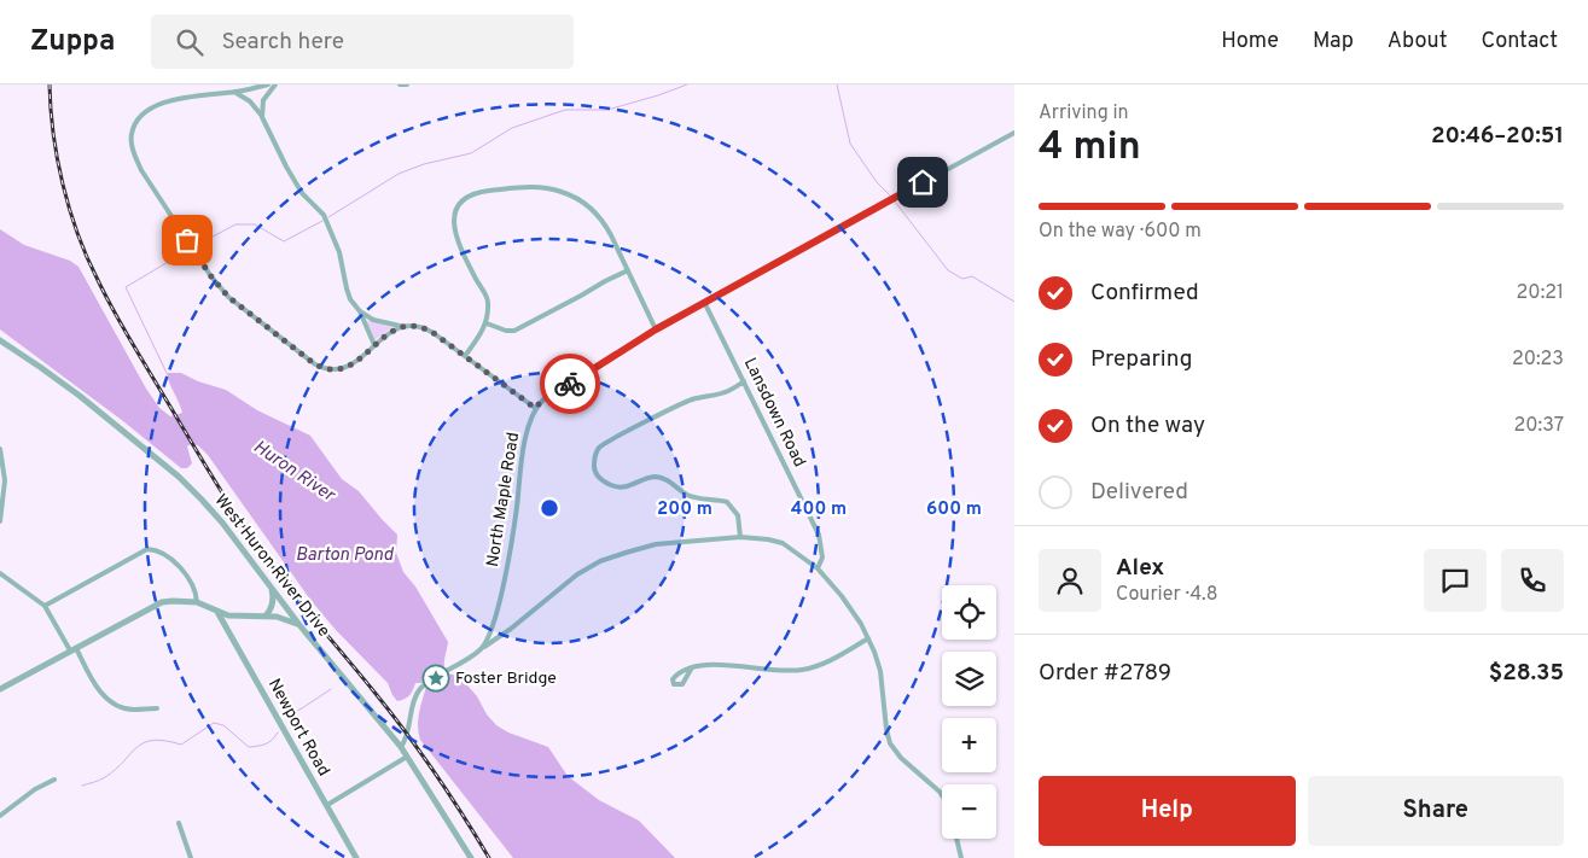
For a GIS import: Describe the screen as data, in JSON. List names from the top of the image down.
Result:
{
  "streets": {
    "street": [
      "Lansdown Road",
      "North Maple Road",
      "West Huron River Drive",
      "Newport Road"
    ]
  },
  "water": ["Huron River", "Barton Pond"],
  "places": {
    "place": ["Foster Bridge"]
  },
  "page": {
    "header": "Zuppa",
    "search": "Search here",
    "nav": [
      "Home",
      "Map",
      "About",
      "Contact"
    ],
    "heading": ["4 min", "Arriving in", "20:46–20:51"],
    "panel": [
      "Alex",
      "Courier · 4.8",
      "Order #2789",
      "$28.35"
    ],
    "bar": "On the way · 600 m",
    "list": [
      ["Confirmed", "20:21"],
      ["Preparing", "20:23"],
      ["On the way", "20:37"],
      "Delivered"
    ],
    "map_buttons": ["+", "−"],
    "buttons": ["Help", "Share"]
  },
  "rings": ["200 m", "400 m", "600 m"]
}
